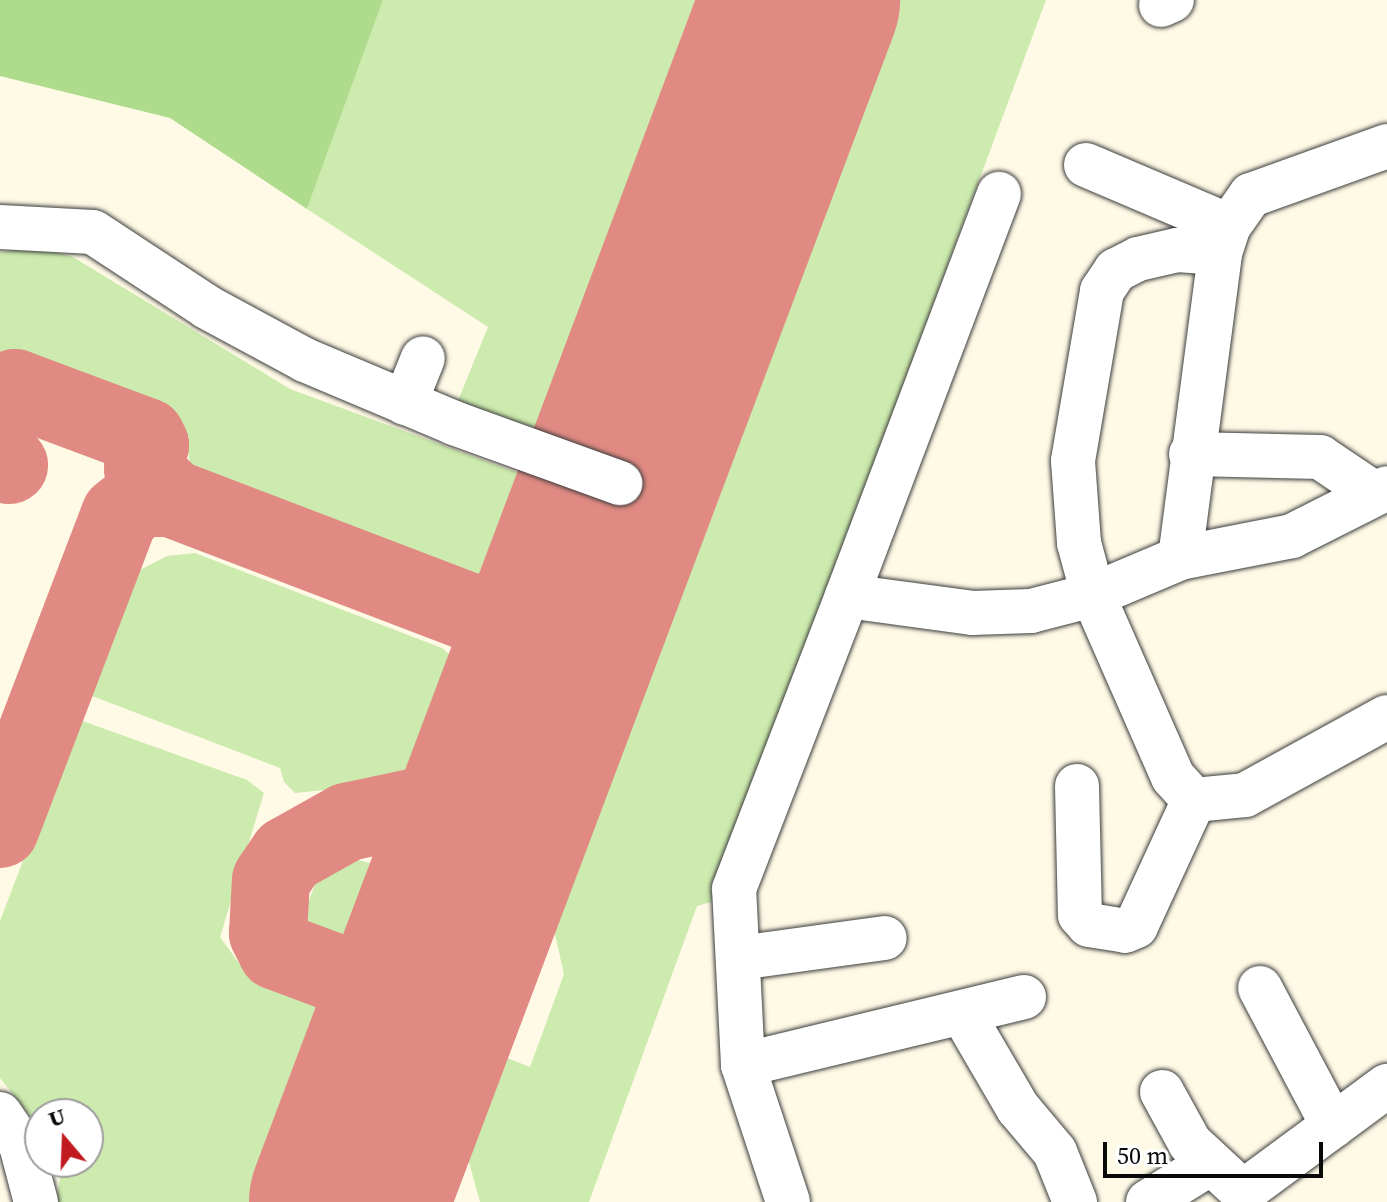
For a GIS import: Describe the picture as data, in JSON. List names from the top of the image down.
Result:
{
  "scale_bar": "50 m",
  "north": "top"
}
